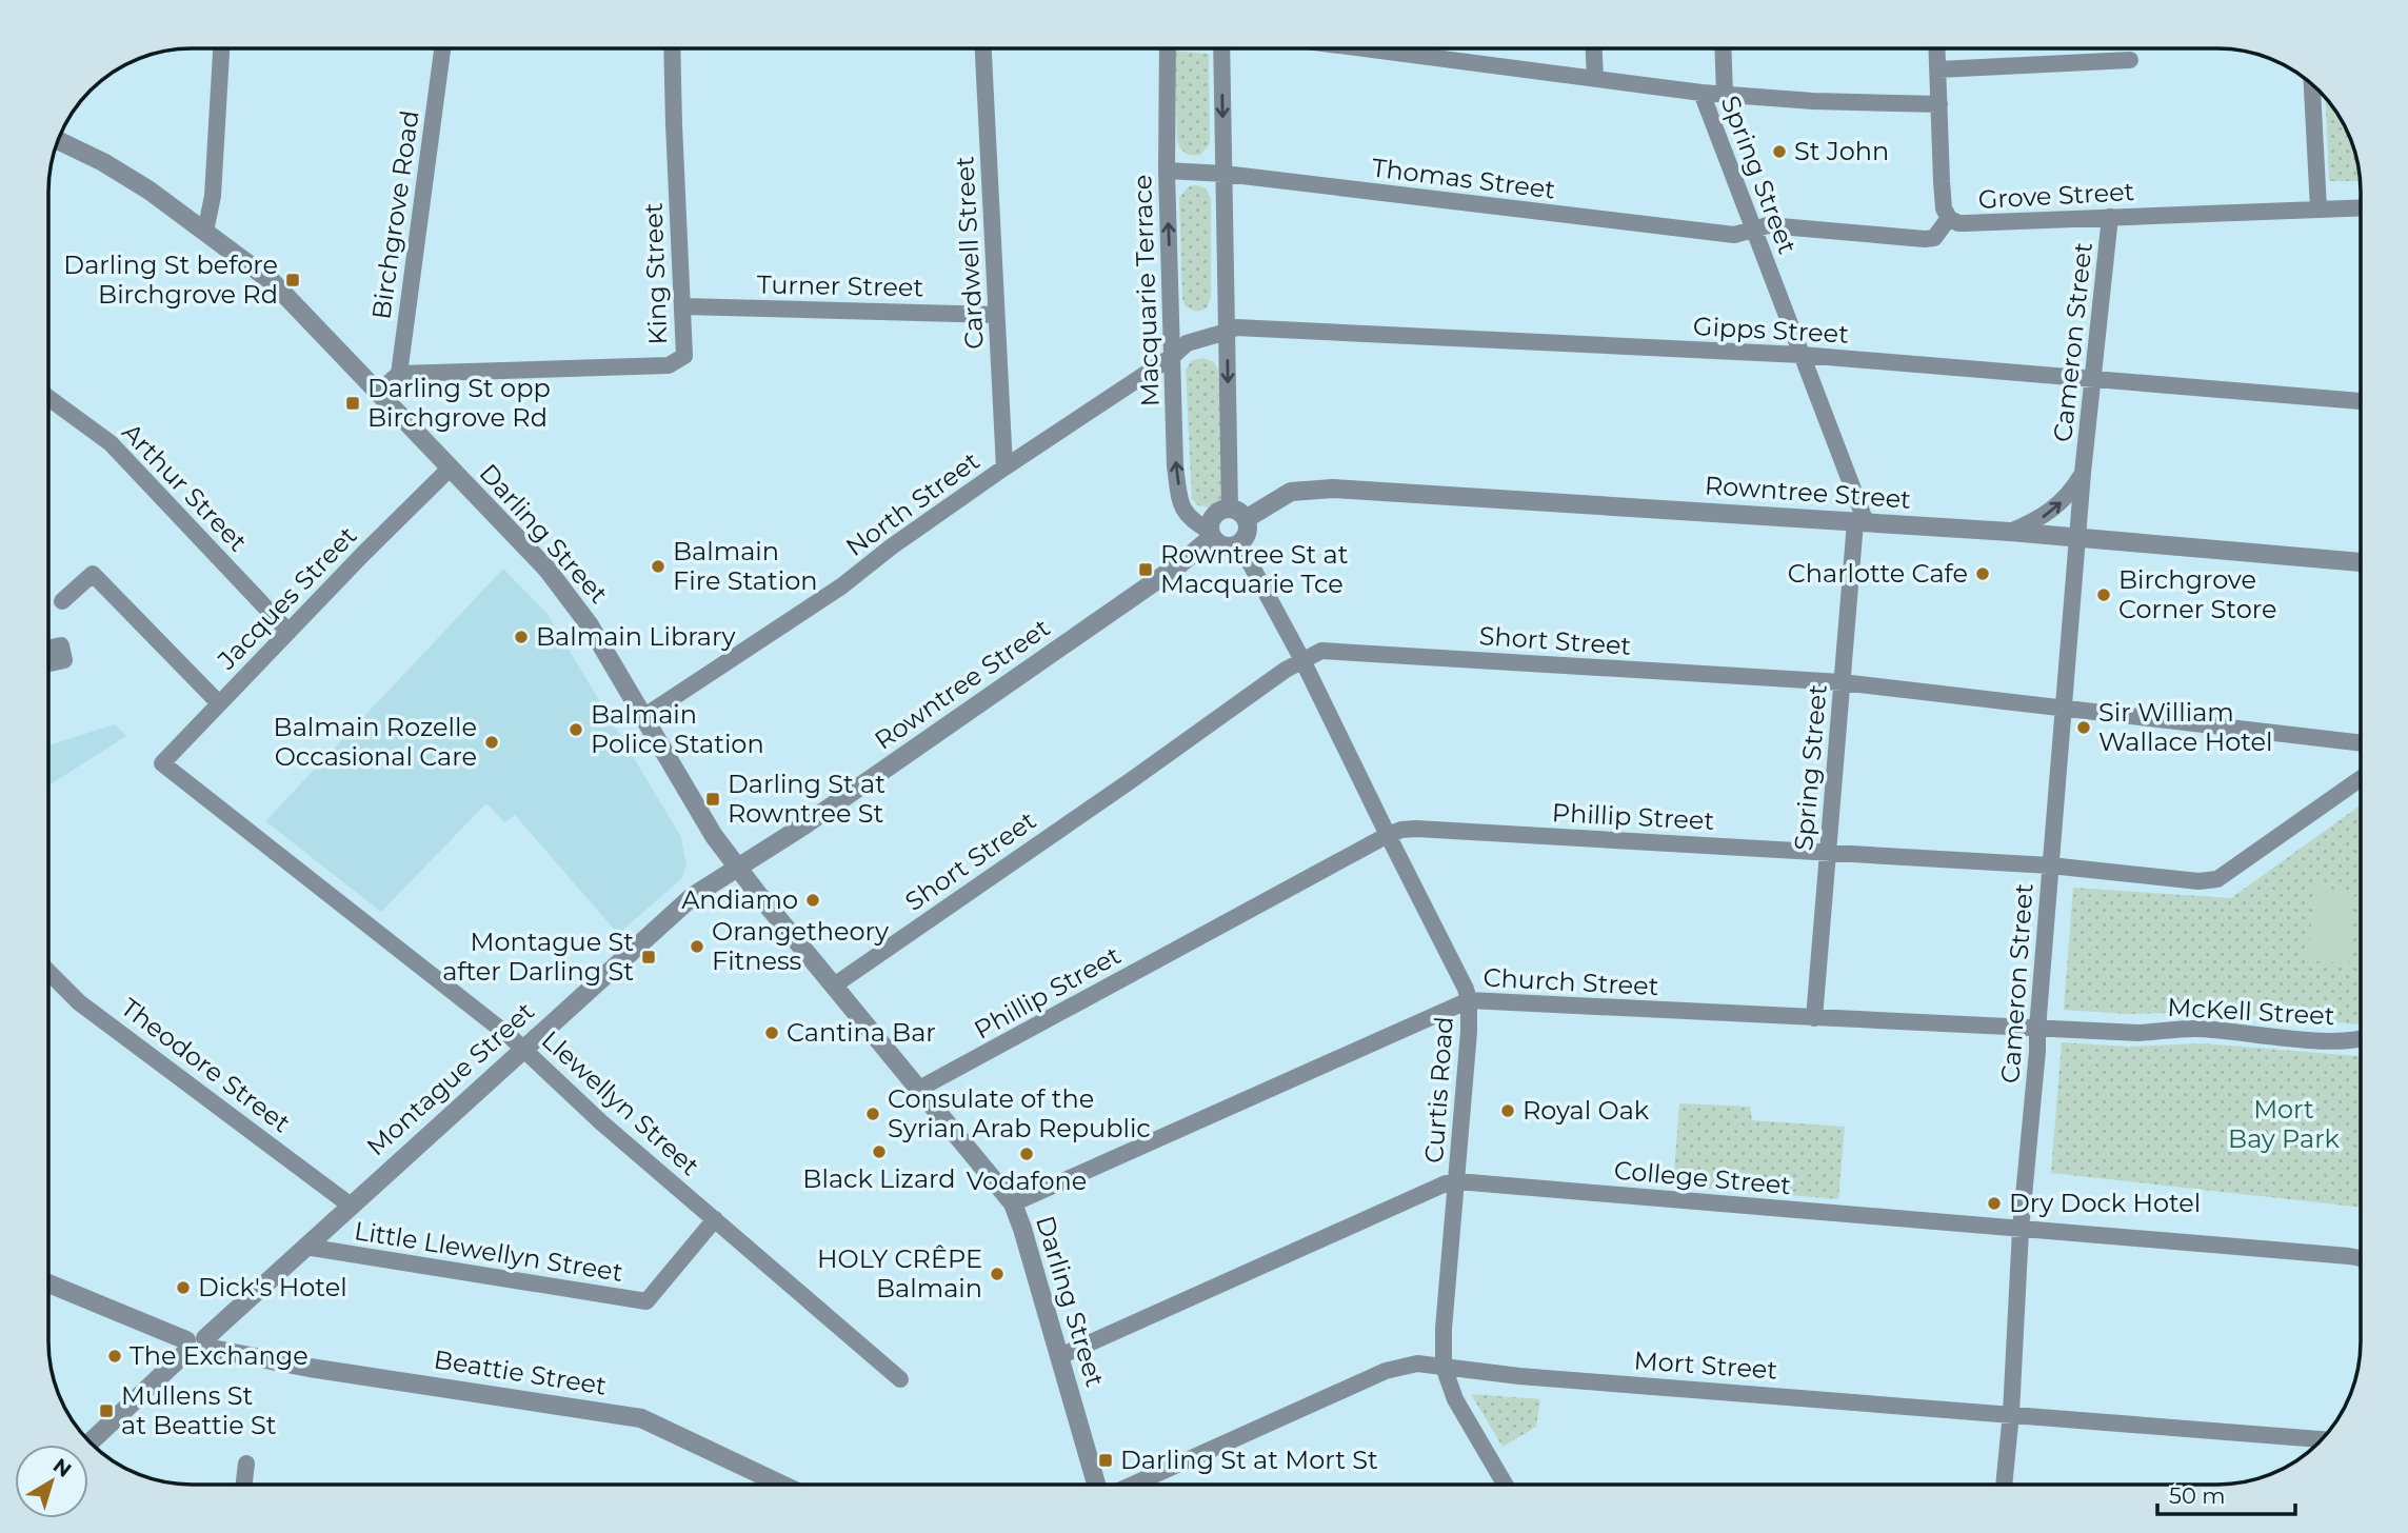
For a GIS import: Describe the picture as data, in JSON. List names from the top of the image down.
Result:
{
  "streets": {
    "street": [
      "Spring Street",
      "Thomas Street",
      "Grove Street",
      "Birchgrove Road",
      "Cardwell Street",
      "King Street",
      "Turner Street",
      "Macquarie Terrace",
      "Gipps Street",
      "Cameron Street",
      "Arthur Street",
      "Rowntree Street",
      "North Street",
      "Darling Street",
      "Jacques Street",
      "Short Street",
      "Phillip Street",
      "Church Street",
      "McKell Street",
      "Theodore Street",
      "Montague Street",
      "Curtis Road",
      "Llewellyn Street",
      "College Street",
      "Little Llewellyn Street",
      "Mort Street",
      "Beattie Street"
    ]
  },
  "crossings": [
    ["Spring Street", "Thomas Street"],
    ["Spring Street", "Grove Street"],
    ["Spring Street", "Gipps Street"],
    ["Spring Street", "Rowntree Street"],
    ["Spring Street", "Short Street"],
    ["Spring Street", "Phillip Street"],
    ["Spring Street", "Church Street"],
    ["Thomas Street", "Grove Street"],
    ["Thomas Street", "Macquarie Terrace"],
    ["Grove Street", "Cameron Street"],
    ["Birchgrove Road", "King Street"],
    ["Cardwell Street", "Turner Street"],
    ["Cardwell Street", "North Street"],
    ["King Street", "Turner Street"],
    ["Macquarie Terrace", "Gipps Street"],
    ["Macquarie Terrace", "Rowntree Street"],
    ["Macquarie Terrace", "North Street"],
    ["Macquarie Terrace", "Curtis Road"],
    ["Gipps Street", "Cameron Street"],
    ["Gipps Street", "North Street"],
    ["Cameron Street", "Rowntree Street"],
    ["Cameron Street", "Short Street"],
    ["Cameron Street", "Phillip Street"],
    ["Cameron Street", "Church Street"],
    ["Cameron Street", "McKell Street"],
    ["Cameron Street", "College Street"],
    ["Cameron Street", "Mort Street"],
    ["Arthur Street", "Jacques Street"],
    ["Rowntree Street", "Darling Street"],
    ["Rowntree Street", "Montague Street"],
    ["Rowntree Street", "Curtis Road"],
    ["North Street", "Darling Street"],
    ["Darling Street", "Jacques Street"],
    ["Darling Street", "Short Street"],
    ["Darling Street", "Phillip Street"],
    ["Darling Street", "Church Street"],
    ["Darling Street", "Montague Street"],
    ["Darling Street", "College Street"],
    ["Jacques Street", "Llewellyn Street"],
    ["Short Street", "Curtis Road"],
    ["Phillip Street", "Curtis Road"],
    ["Church Street", "McKell Street"],
    ["Church Street", "Curtis Road"],
    ["Theodore Street", "Montague Street"],
    ["Montague Street", "Llewellyn Street"],
    ["Montague Street", "Little Llewellyn Street"],
    ["Montague Street", "Beattie Street"],
    ["Curtis Road", "College Street"],
    ["Curtis Road", "Mort Street"],
    ["Llewellyn Street", "Little Llewellyn Street"]
  ],
  "parks": ["Mort Bay Park"],
  "places": {
    "other": [
      "St John",
      "Balmain Fire Station",
      "Charlotte Cafe",
      "Birchgrove Corner Store",
      "Balmain Library",
      "Sir William Wallace Hotel",
      "Balmain Police Station",
      "Balmain Rozelle Occasional Care",
      "Andiamo",
      "Orangetheory Fitness",
      "Cantina Bar",
      "Royal Oak",
      "Consulate of the Syrian Arab Republic",
      "Black Lizard",
      "Vodafone",
      "Dry Dock Hotel",
      "HOLY CRÊPE Balmain",
      "Dick's Hotel",
      "The Exchange"
    ],
    "transit": [
      "Darling St before Birchgrove Rd",
      "Darling St opp Birchgrove Rd",
      "Rowntree St at Macquarie Tce",
      "Darling St at Rowntree St",
      "Montague St after Darling St",
      "Mullens St at Beattie St",
      "Darling St at Mort St"
    ]
  },
  "scale_bar": "50 m",
  "north": "top right"
}
